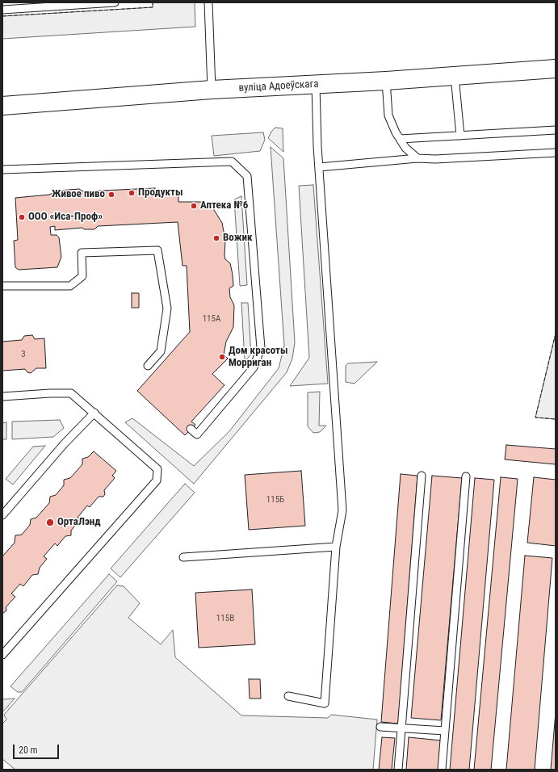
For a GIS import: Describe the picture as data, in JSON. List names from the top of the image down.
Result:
{
  "streets": {
    "main road": ["вуліца Адоеўскага"]
  },
  "places": [
    "Продукты",
    "Живое пиво",
    "Аптека №6",
    "ООО «Иса-Проф»",
    "Вожик",
    "Дом красоты Морриган",
    "ОртаЛэнд"
  ],
  "house_numbers": [
    "115А",
    "3",
    "115Б",
    "115В"
  ],
  "scale_bar": "20 m"
}
